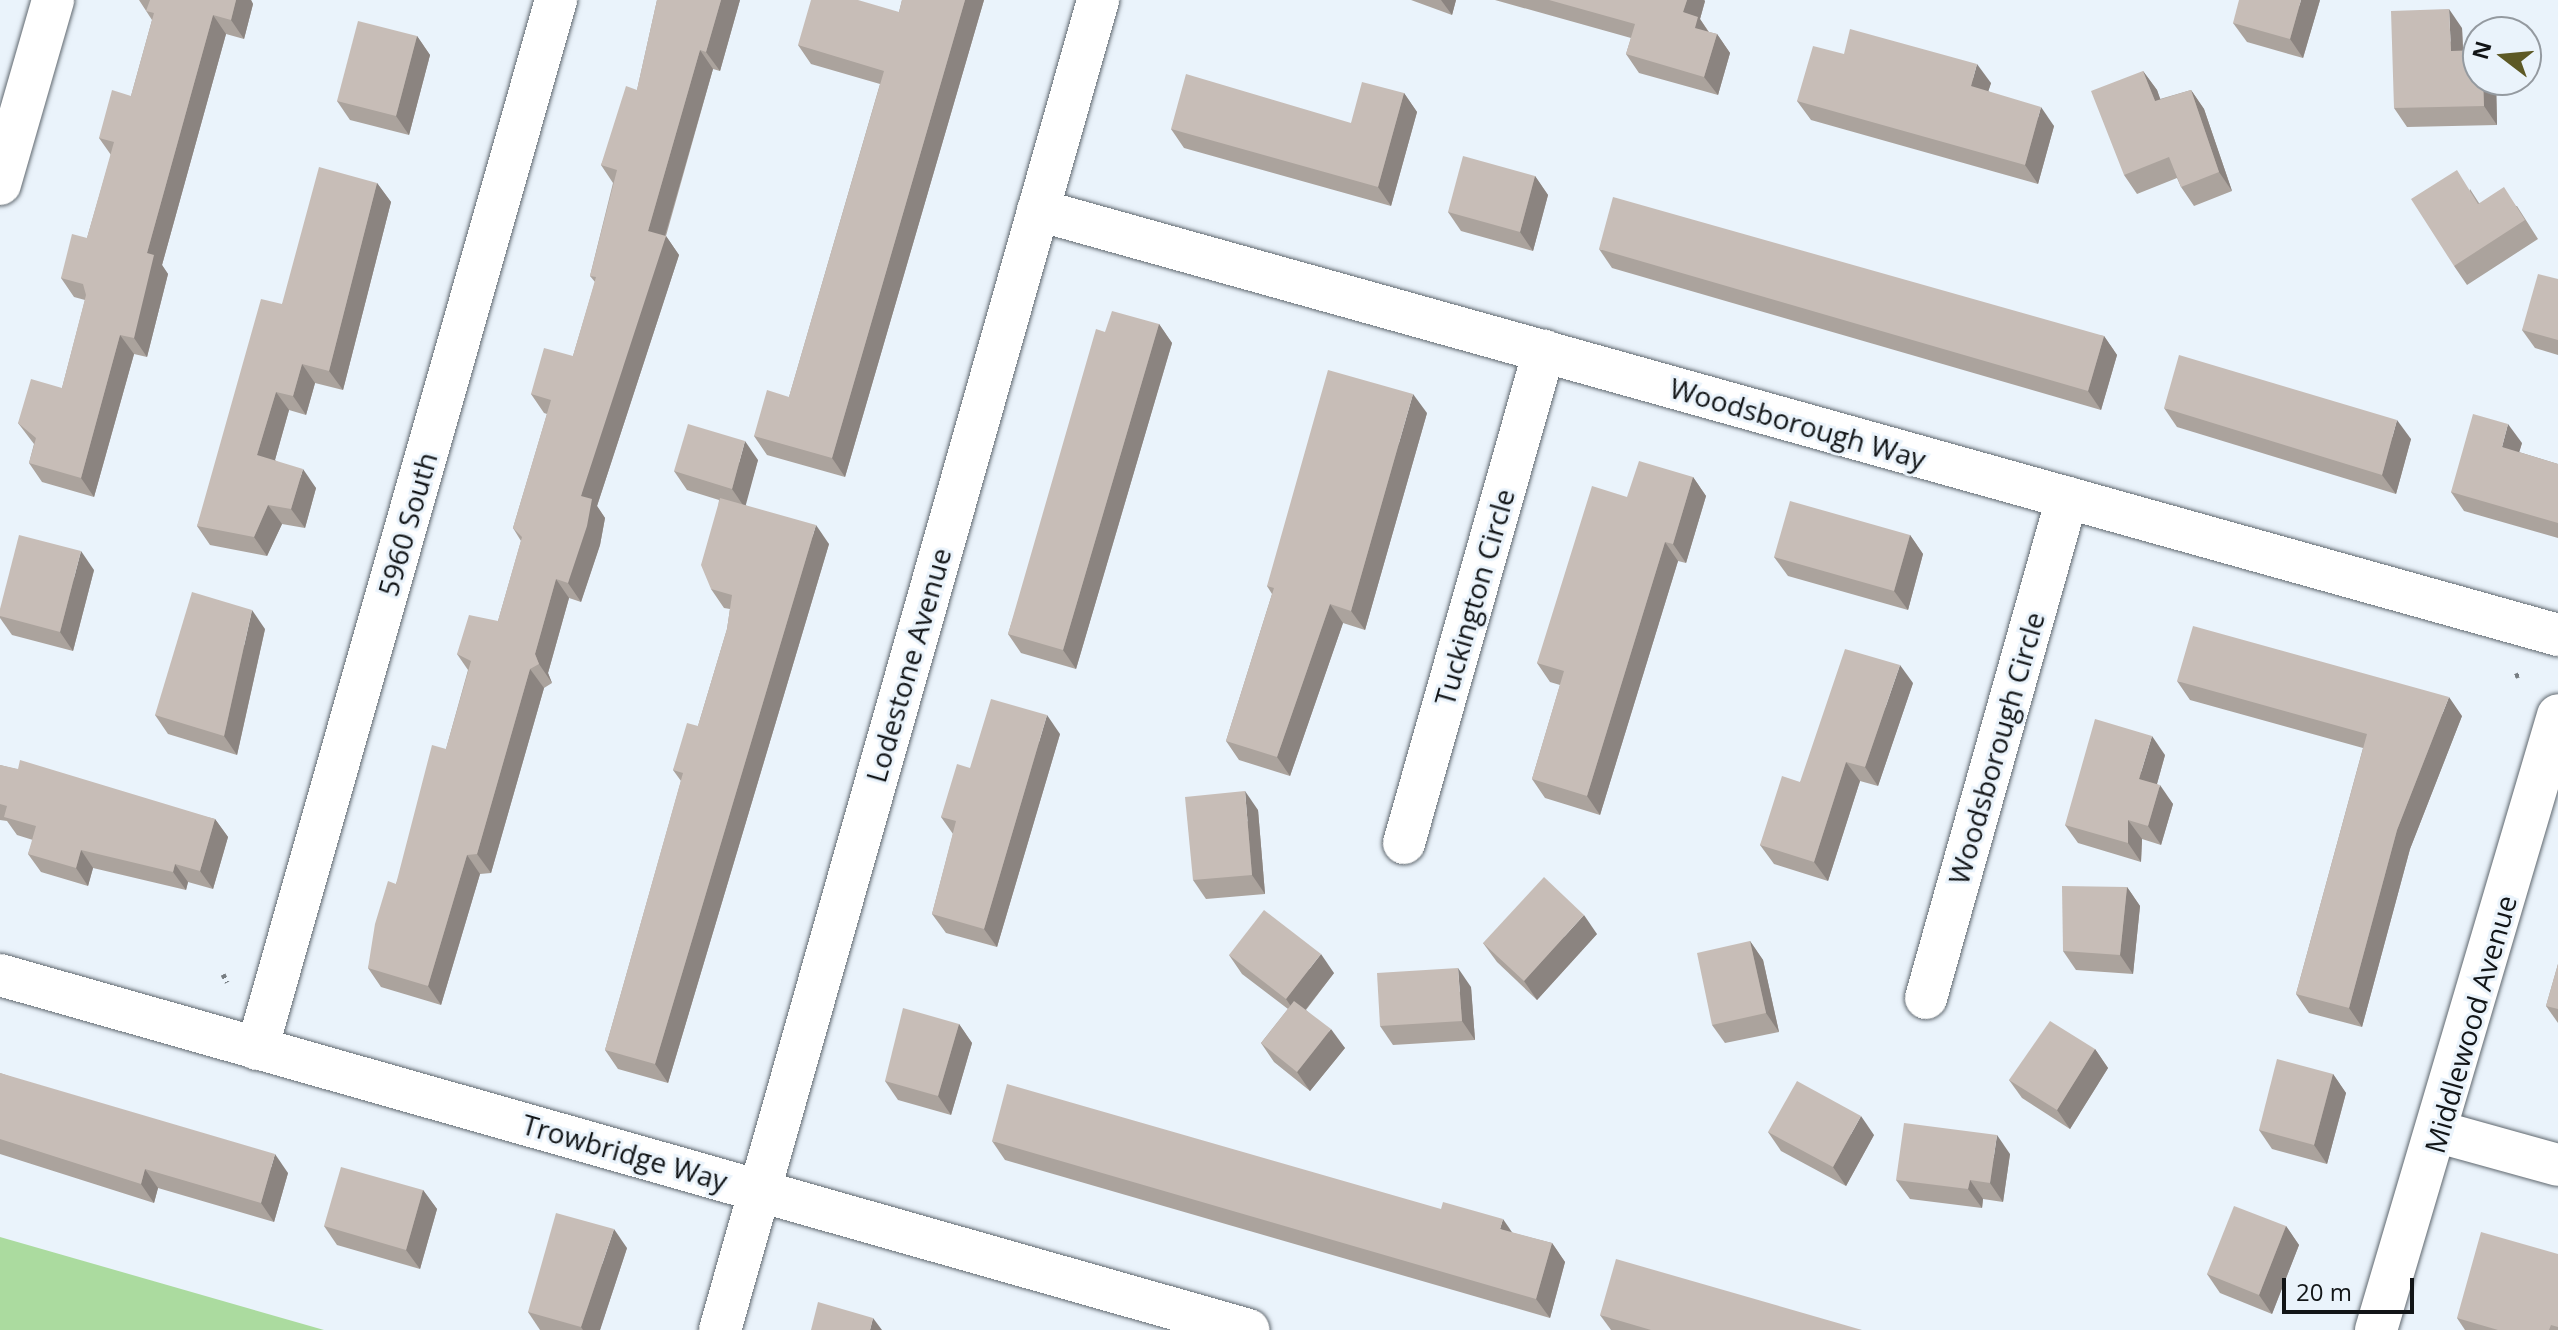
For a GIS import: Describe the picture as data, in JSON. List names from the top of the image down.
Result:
{
  "streets": {
    "street": [
      "Woodsborough Way",
      "5960 South",
      "Tuckington Circle",
      "Lodestone Avenue",
      "Woodsborough Circle",
      "Middlewood Avenue",
      "Trowbridge Way"
    ]
  },
  "crossings": [
    ["Woodsborough Way", "Tuckington Circle"],
    ["Woodsborough Way", "Lodestone Avenue"],
    ["Woodsborough Way", "Woodsborough Circle"],
    ["5960 South", "Trowbridge Way"],
    ["Lodestone Avenue", "Trowbridge Way"]
  ],
  "scale_bar": "20 m",
  "north": "left"
}
